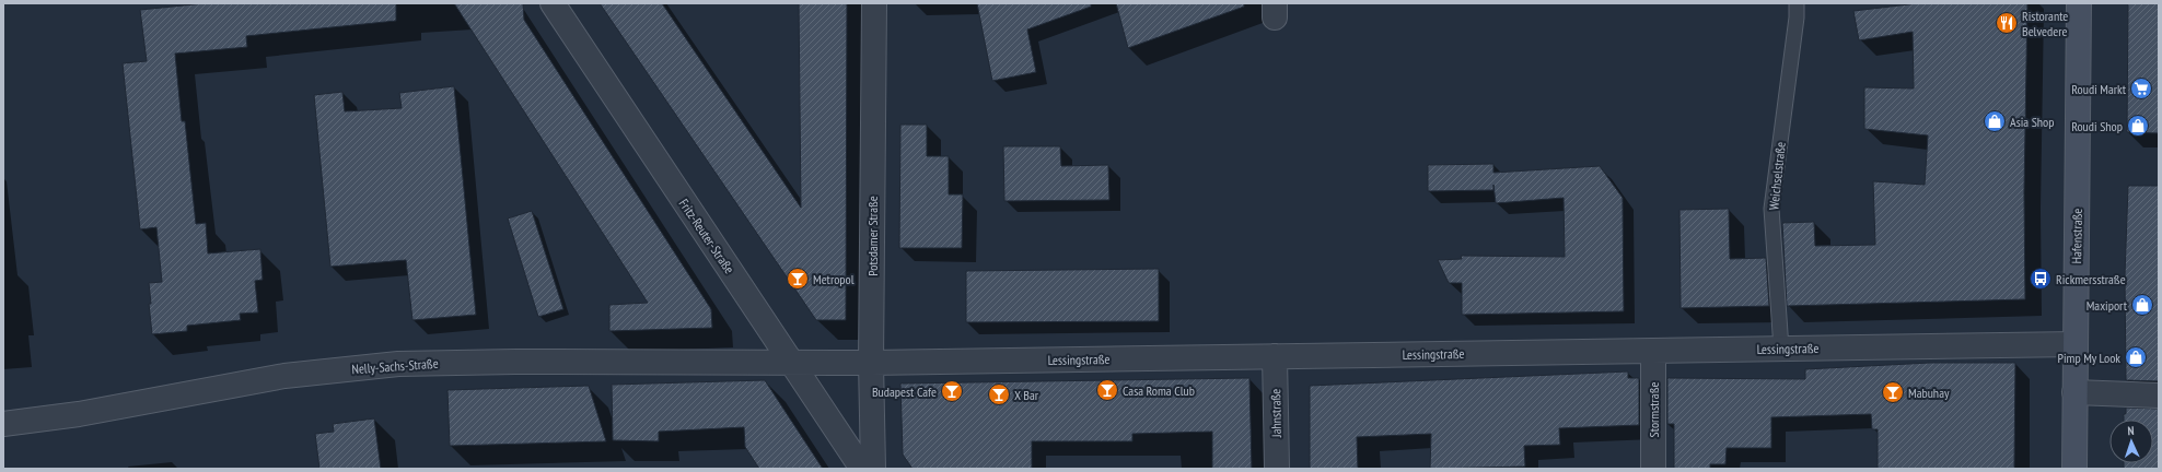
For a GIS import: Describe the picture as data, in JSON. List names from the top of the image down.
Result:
{
  "streets": {
    "street": [
      "Fritz-Reuter-Straße",
      "Potsdamer Straße",
      "Hafenstraße",
      "Lessingstraße",
      "Nelly-Sachs-Straße",
      "Stormstraße",
      "Jahnstraße"
    ],
    "lane": ["Weichselstraße"]
  },
  "crossings": [
    ["Weichselstraße", "Lessingstraße"],
    ["Fritz-Reuter-Straße", "Lessingstraße"],
    ["Fritz-Reuter-Straße", "Nelly-Sachs-Straße"],
    ["Potsdamer Straße", "Lessingstraße"],
    ["Hafenstraße", "Lessingstraße"],
    ["Lessingstraße", "Nelly-Sachs-Straße"],
    ["Lessingstraße", "Stormstraße"],
    ["Lessingstraße", "Jahnstraße"]
  ],
  "places": {
    "restaurant": ["Ristorante Belvedere"],
    "supermarket": ["Roudi Markt"],
    "shop": [
      "Asia Shop",
      "Roudi Shop",
      "Maxiport",
      "Pimp My Look"
    ],
    "bar": [
      "Metropol",
      "Casa Roma Club",
      "Budapest Cafe",
      "Mabuhay",
      "X Bar"
    ],
    "bus stop": ["Rickmersstraße"]
  },
  "north": "top"
}
